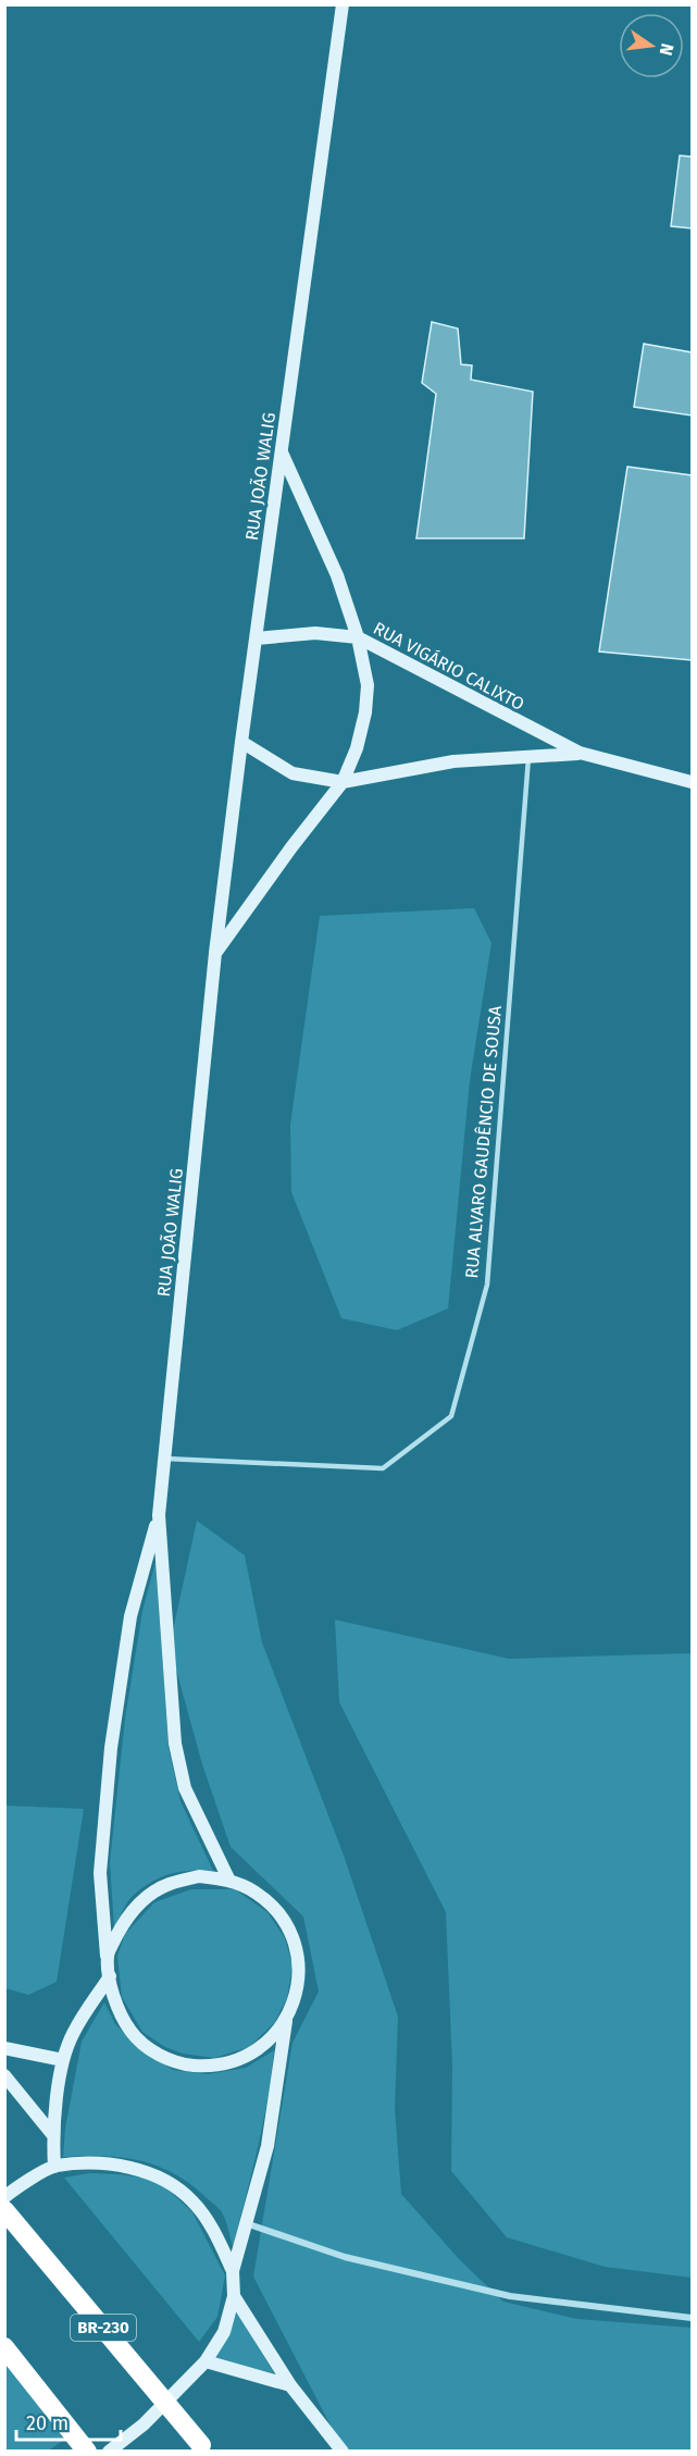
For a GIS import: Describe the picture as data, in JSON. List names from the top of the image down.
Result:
{
  "streets": {
    "highway": ["BR-230"],
    "street": ["RUA JOÃO WALIG", "RUA VIGÁRIO CALIXTO"],
    "lane": ["RUA ALVARO GAUDÊNCIO DE SOUSA"]
  },
  "crossings": [
    ["RUA JOÃO WALIG", "RUA VIGÁRIO CALIXTO"],
    ["RUA JOÃO WALIG", "RUA ALVARO GAUDÊNCIO DE SOUSA"],
    ["RUA VIGÁRIO CALIXTO", "RUA ALVARO GAUDÊNCIO DE SOUSA"]
  ],
  "scale_bar": "20 m",
  "north": "right"
}
